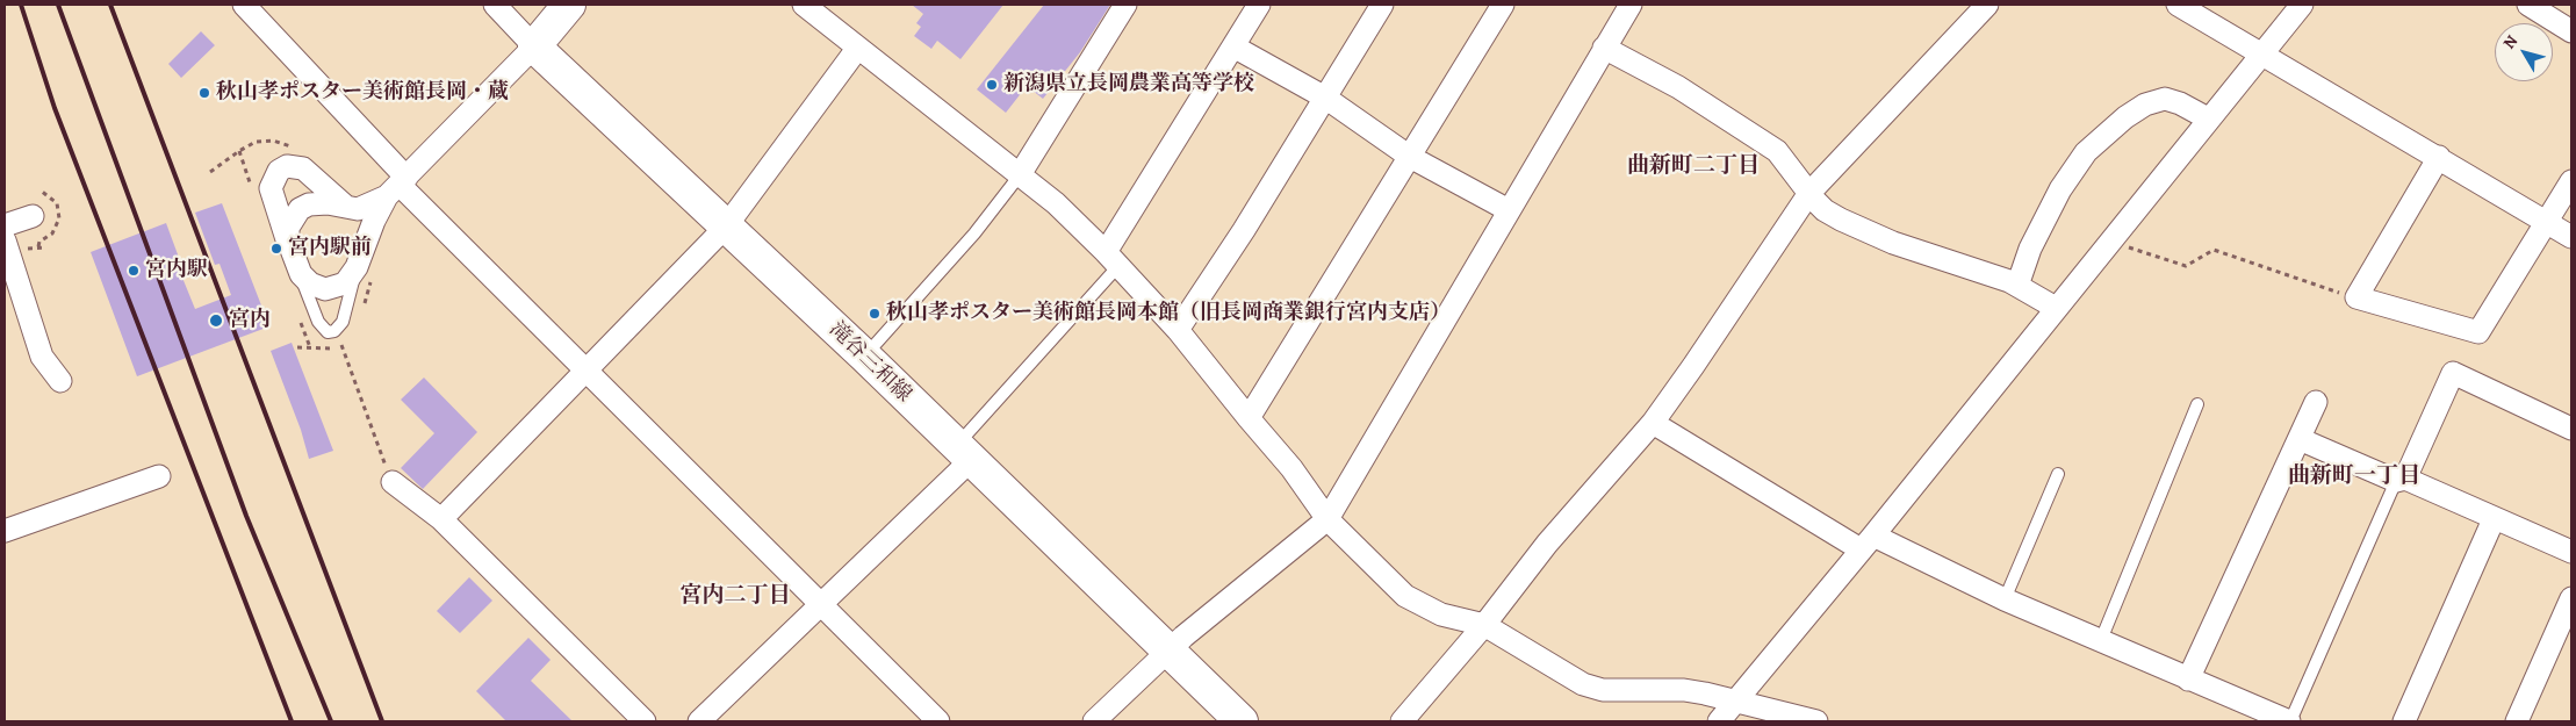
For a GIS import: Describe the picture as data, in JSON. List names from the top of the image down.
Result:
{
  "streets": {
    "main road": ["滝谷三和線"]
  },
  "districts": ["曲新町二丁目", "曲新町一丁目", "宮内二丁目"],
  "places": [
    "新潟県立長岡農業高等学校",
    "秋山孝ポスター美術館長岡・蔵",
    "宮内駅前",
    "宮内駅",
    "秋山孝ポスター美術館長岡本館（旧長岡商業銀行宮内支店）",
    "宮内"
  ],
  "north": "top left"
}
